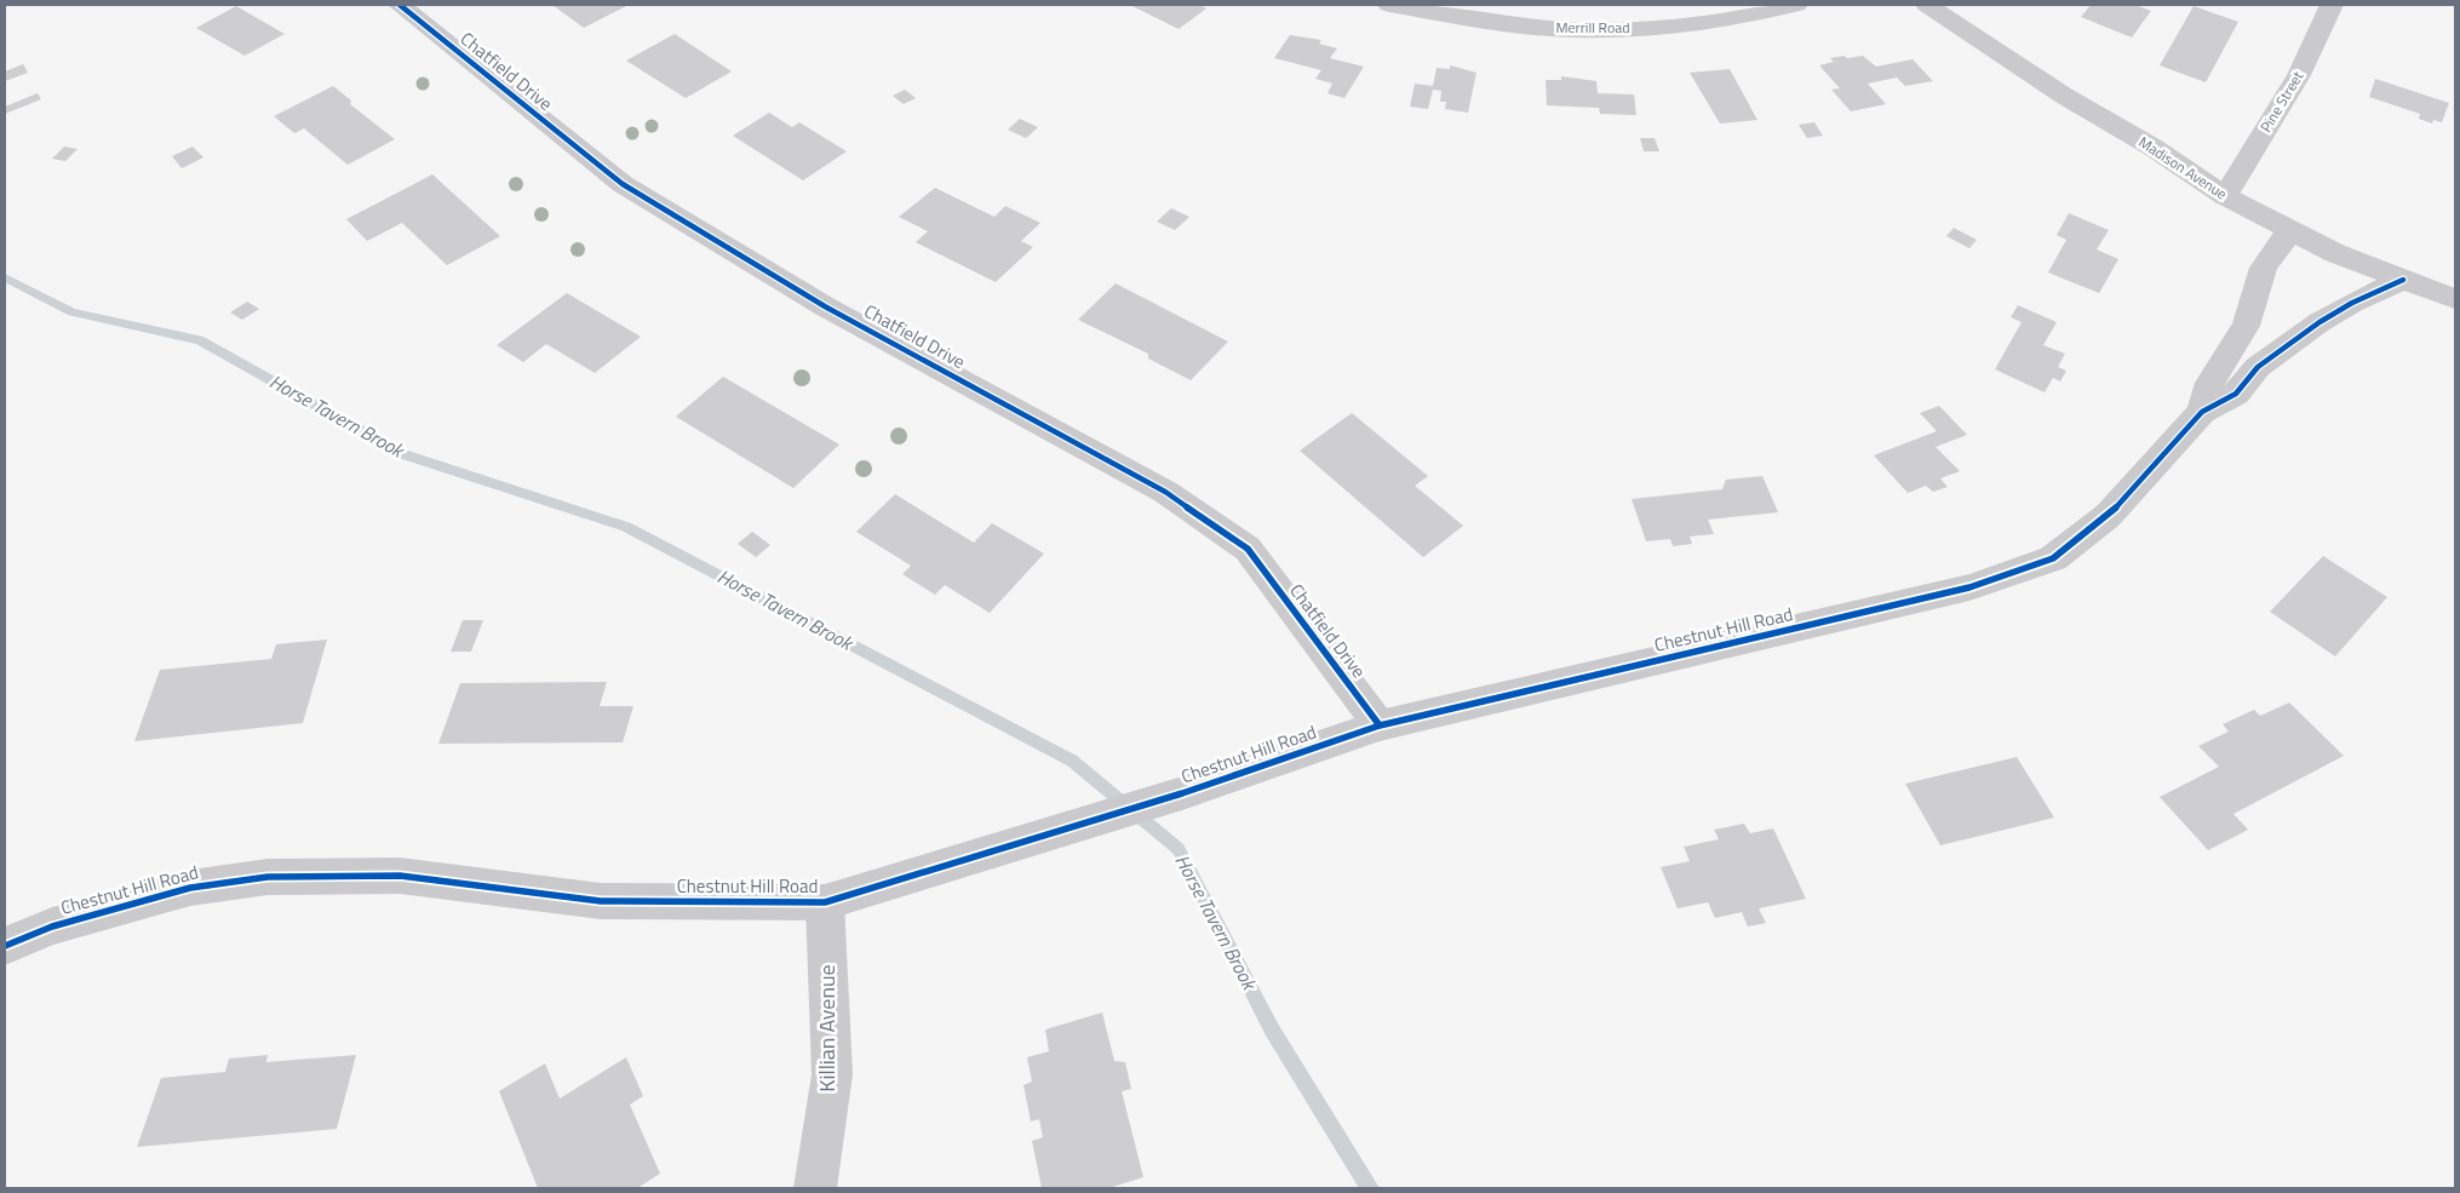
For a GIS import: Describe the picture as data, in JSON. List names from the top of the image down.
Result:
{
  "streets": {
    "street": [
      "Merrill Road",
      "Chatfield Drive",
      "Pine Street",
      "Madison Avenue",
      "Chestnut Hill Road",
      "Killian Avenue"
    ]
  },
  "crossings": [
    ["Chatfield Drive", "Chestnut Hill Road"],
    ["Pine Street", "Madison Avenue"],
    ["Madison Avenue", "Chestnut Hill Road"],
    ["Chestnut Hill Road", "Killian Avenue"]
  ],
  "water": ["Horse Tavern Brook"]
}
